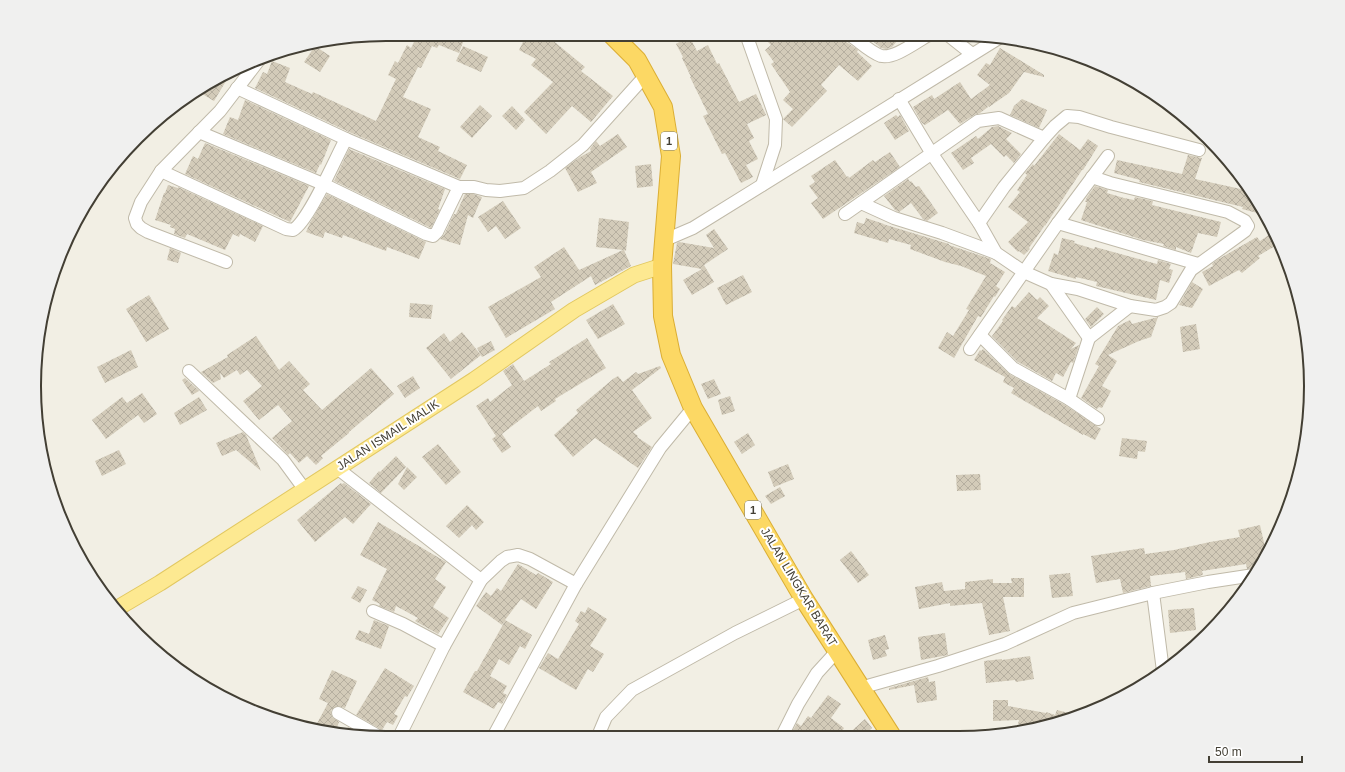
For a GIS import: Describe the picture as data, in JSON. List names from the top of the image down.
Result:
{
  "streets": {
    "highway": ["1", "JALAN LINGKAR BARAT"],
    "main road": ["JALAN ISMAIL MALIK"]
  },
  "crossings": [
    ["JALAN ISMAIL MALIK", "JALAN LINGKAR BARAT"]
  ],
  "scale_bar": "50 m"
}
